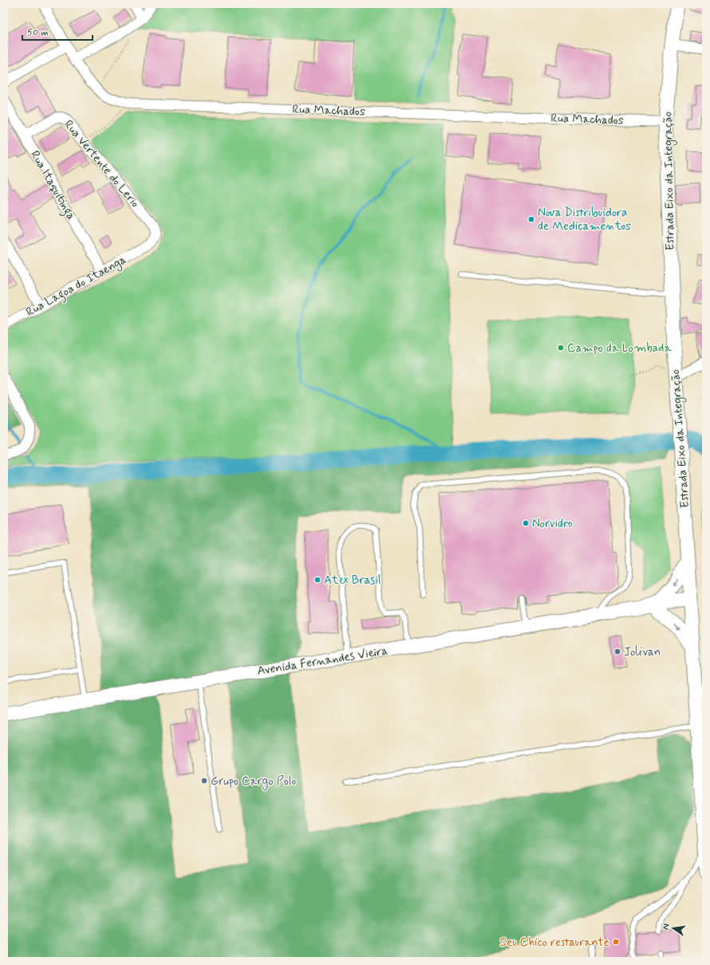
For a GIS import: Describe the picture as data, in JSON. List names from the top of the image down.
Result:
{
  "streets": {
    "main road": ["Estrada Eixo da Integração", "Avenida Fernandes Vieira"],
    "street": [
      "Rua Machados",
      "Rua Vertente do Lerio",
      "Rua Itaquitinga",
      "Rua Lagoa do Itaenga"
    ]
  },
  "crossings": [
    ["Rua Machados", "Estrada Eixo da Integração"],
    ["Rua Vertente do Lerio", "Rua Itaquitinga"],
    ["Rua Vertente do Lerio", "Rua Lagoa do Itaenga"],
    ["Estrada Eixo da Integração", "Avenida Fernandes Vieira"],
    ["Rua Itaquitinga", "Rua Lagoa do Itaenga"]
  ],
  "places": [
    "Nova Distribuidora de Medicamentos",
    "Campo da Lombada",
    "Norvidro",
    "Atex Brasil",
    "Jolivan",
    "Grupo Cargo Polo",
    "Seu Chico restaurante"
  ],
  "scale_bar": "50 m",
  "north": "left"
}
